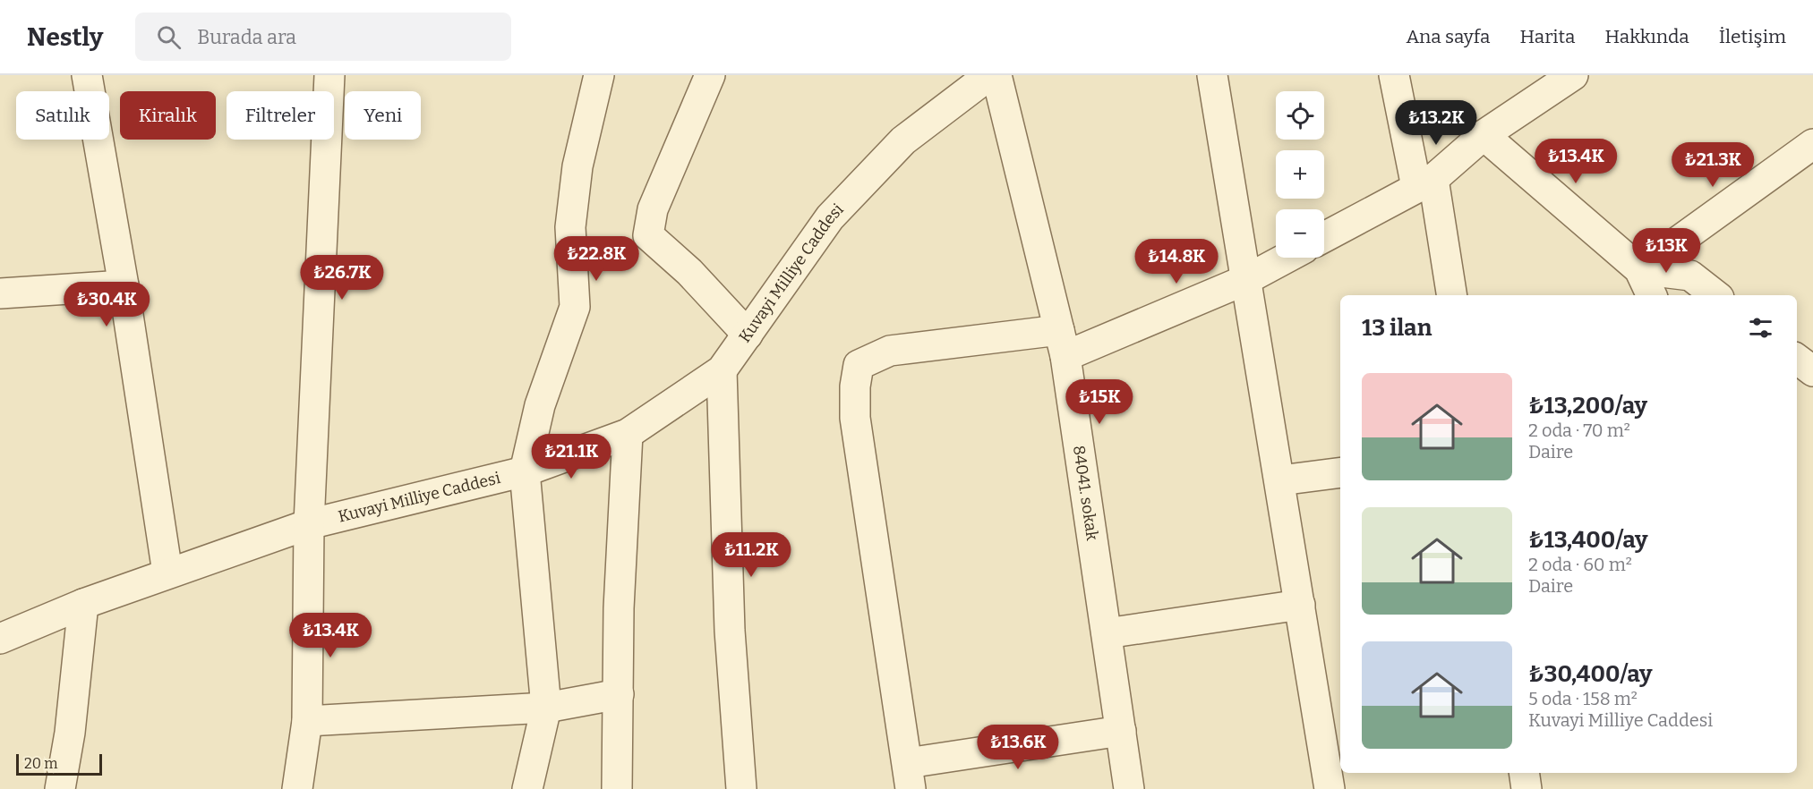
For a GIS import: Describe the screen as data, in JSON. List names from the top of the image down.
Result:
{
  "streets": {
    "street": ["Kuvayi Milliye Caddesi", "84041. sokak"]
  },
  "scale_bar": "20 m",
  "page": {
    "header": "Nestly",
    "search": "Burada ara",
    "nav": [
      "Ana sayfa",
      "Harita",
      "Hakkında",
      "İletişim"
    ],
    "map_buttons": ["+", "−"],
    "chip": [
      "Satılık",
      "Kiralık",
      "Filtreler",
      "Yeni"
    ],
    "price": [
      "₺13.2K",
      "₺13.4K",
      "₺21.3K",
      "₺13K",
      "₺22.8K",
      "₺14.8K",
      "₺26.7K",
      "₺30.4K",
      "₺15K",
      "₺21.1K",
      "₺11.2K",
      "₺13.4K",
      "₺13.6K"
    ],
    "heading": "13 ilan",
    "list": [
      {
        "name": "₺13,200/ay",
        "note": "2 oda · 70 m² · Daire"
      },
      {
        "name": "₺13,400/ay",
        "note": "2 oda · 60 m² · Daire"
      },
      {
        "name": "₺30,400/ay",
        "note": "5 oda · 158 m² · Kuvayi Milliye Caddesi"
      }
    ],
    "scale": "20 m"
  }
}
